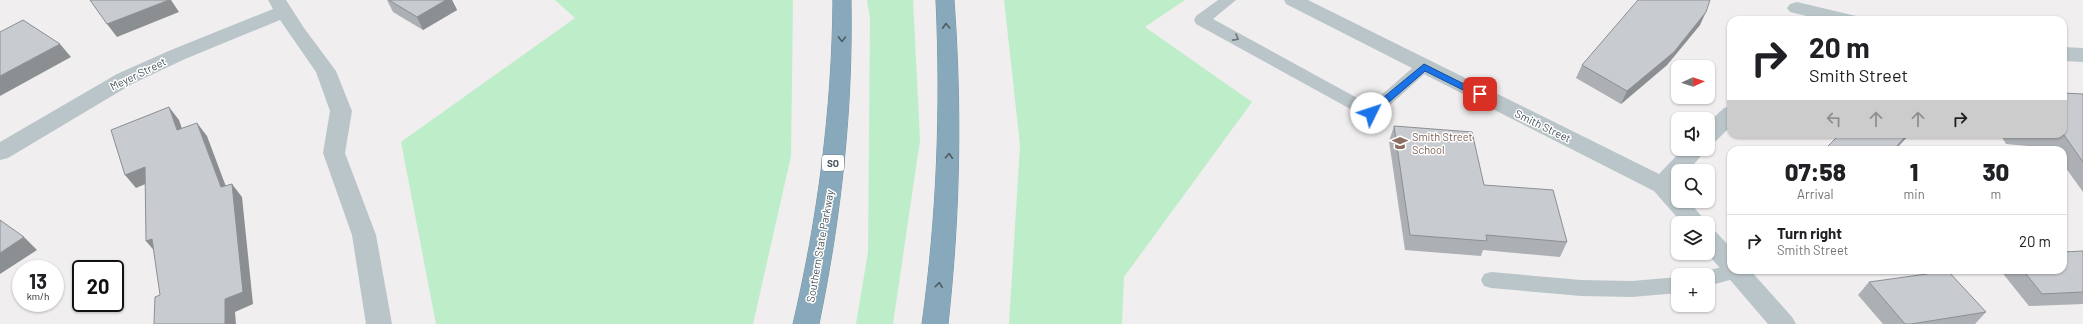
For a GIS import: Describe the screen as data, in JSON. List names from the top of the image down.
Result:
{
  "streets": {
    "highway": ["SO", "Southern State Parkway"],
    "street": ["Meyer Street", "Smith Street"]
  },
  "places": {
    "school or university": ["Smith Street School"]
  },
  "north": "right",
  "page": {
    "turn": ["20 m", "Smith Street"],
    "map_buttons": "+",
    "eta": [
      "07:58",
      "Arrival",
      "1",
      "min",
      "30",
      "m"
    ],
    "list": [
      {
        "name": "Turn right",
        "note": "Smith Street",
        "value": "20 m"
      }
    ],
    "speed": "13 km/h",
    "limit": "20"
  }
}
